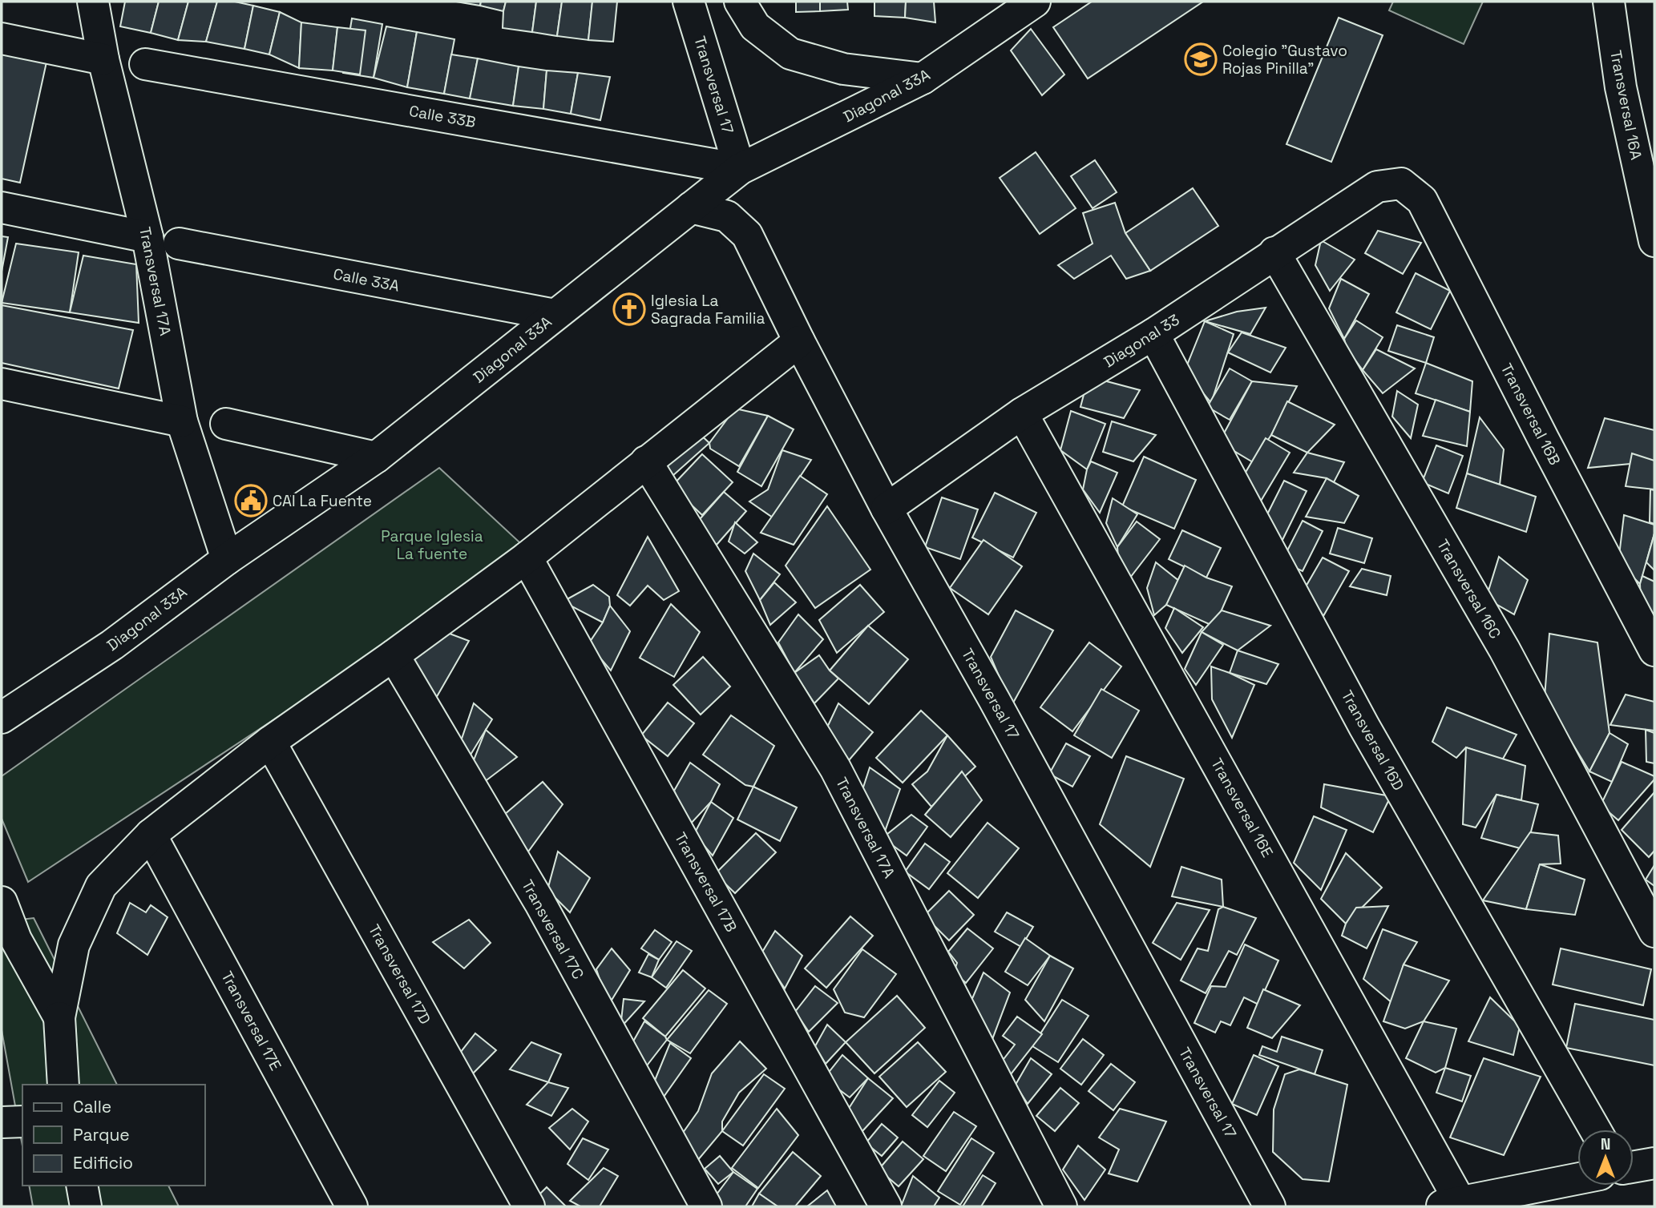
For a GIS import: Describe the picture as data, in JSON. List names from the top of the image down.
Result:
{
  "streets": {
    "street": [
      "Transversal 17",
      "Diagonal 33A",
      "Transversal 16A",
      "Calle 33B",
      "Calle 33A",
      "Transversal 17A",
      "Diagonal 33",
      "Transversal 16B",
      "Transversal 16C",
      "Transversal 16D",
      "Transversal 16E",
      "Transversal 17B",
      "Transversal 17C",
      "Transversal 17D",
      "Transversal 17E"
    ]
  },
  "crossings": [
    ["Transversal 17", "Diagonal 33A"],
    ["Transversal 17", "Calle 33B"],
    ["Transversal 17", "Diagonal 33"],
    ["Diagonal 33A", "Calle 33B"],
    ["Diagonal 33A", "Calle 33A"],
    ["Diagonal 33A", "Transversal 17A"],
    ["Diagonal 33", "Transversal 16B"],
    ["Diagonal 33", "Transversal 16C"],
    ["Diagonal 33", "Transversal 16D"],
    ["Diagonal 33", "Transversal 16E"]
  ],
  "parks": ["Parque Iglesia La fuente"],
  "places": {
    "school or university": ["Colegio \"Gustavo Rojas Pinilla\""],
    "church": ["Iglesia La Sagrada Familia"],
    "public building": ["CAI La Fuente"]
  },
  "legend": ["Calle", "Parque", "Edificio"],
  "north": "top"
}
